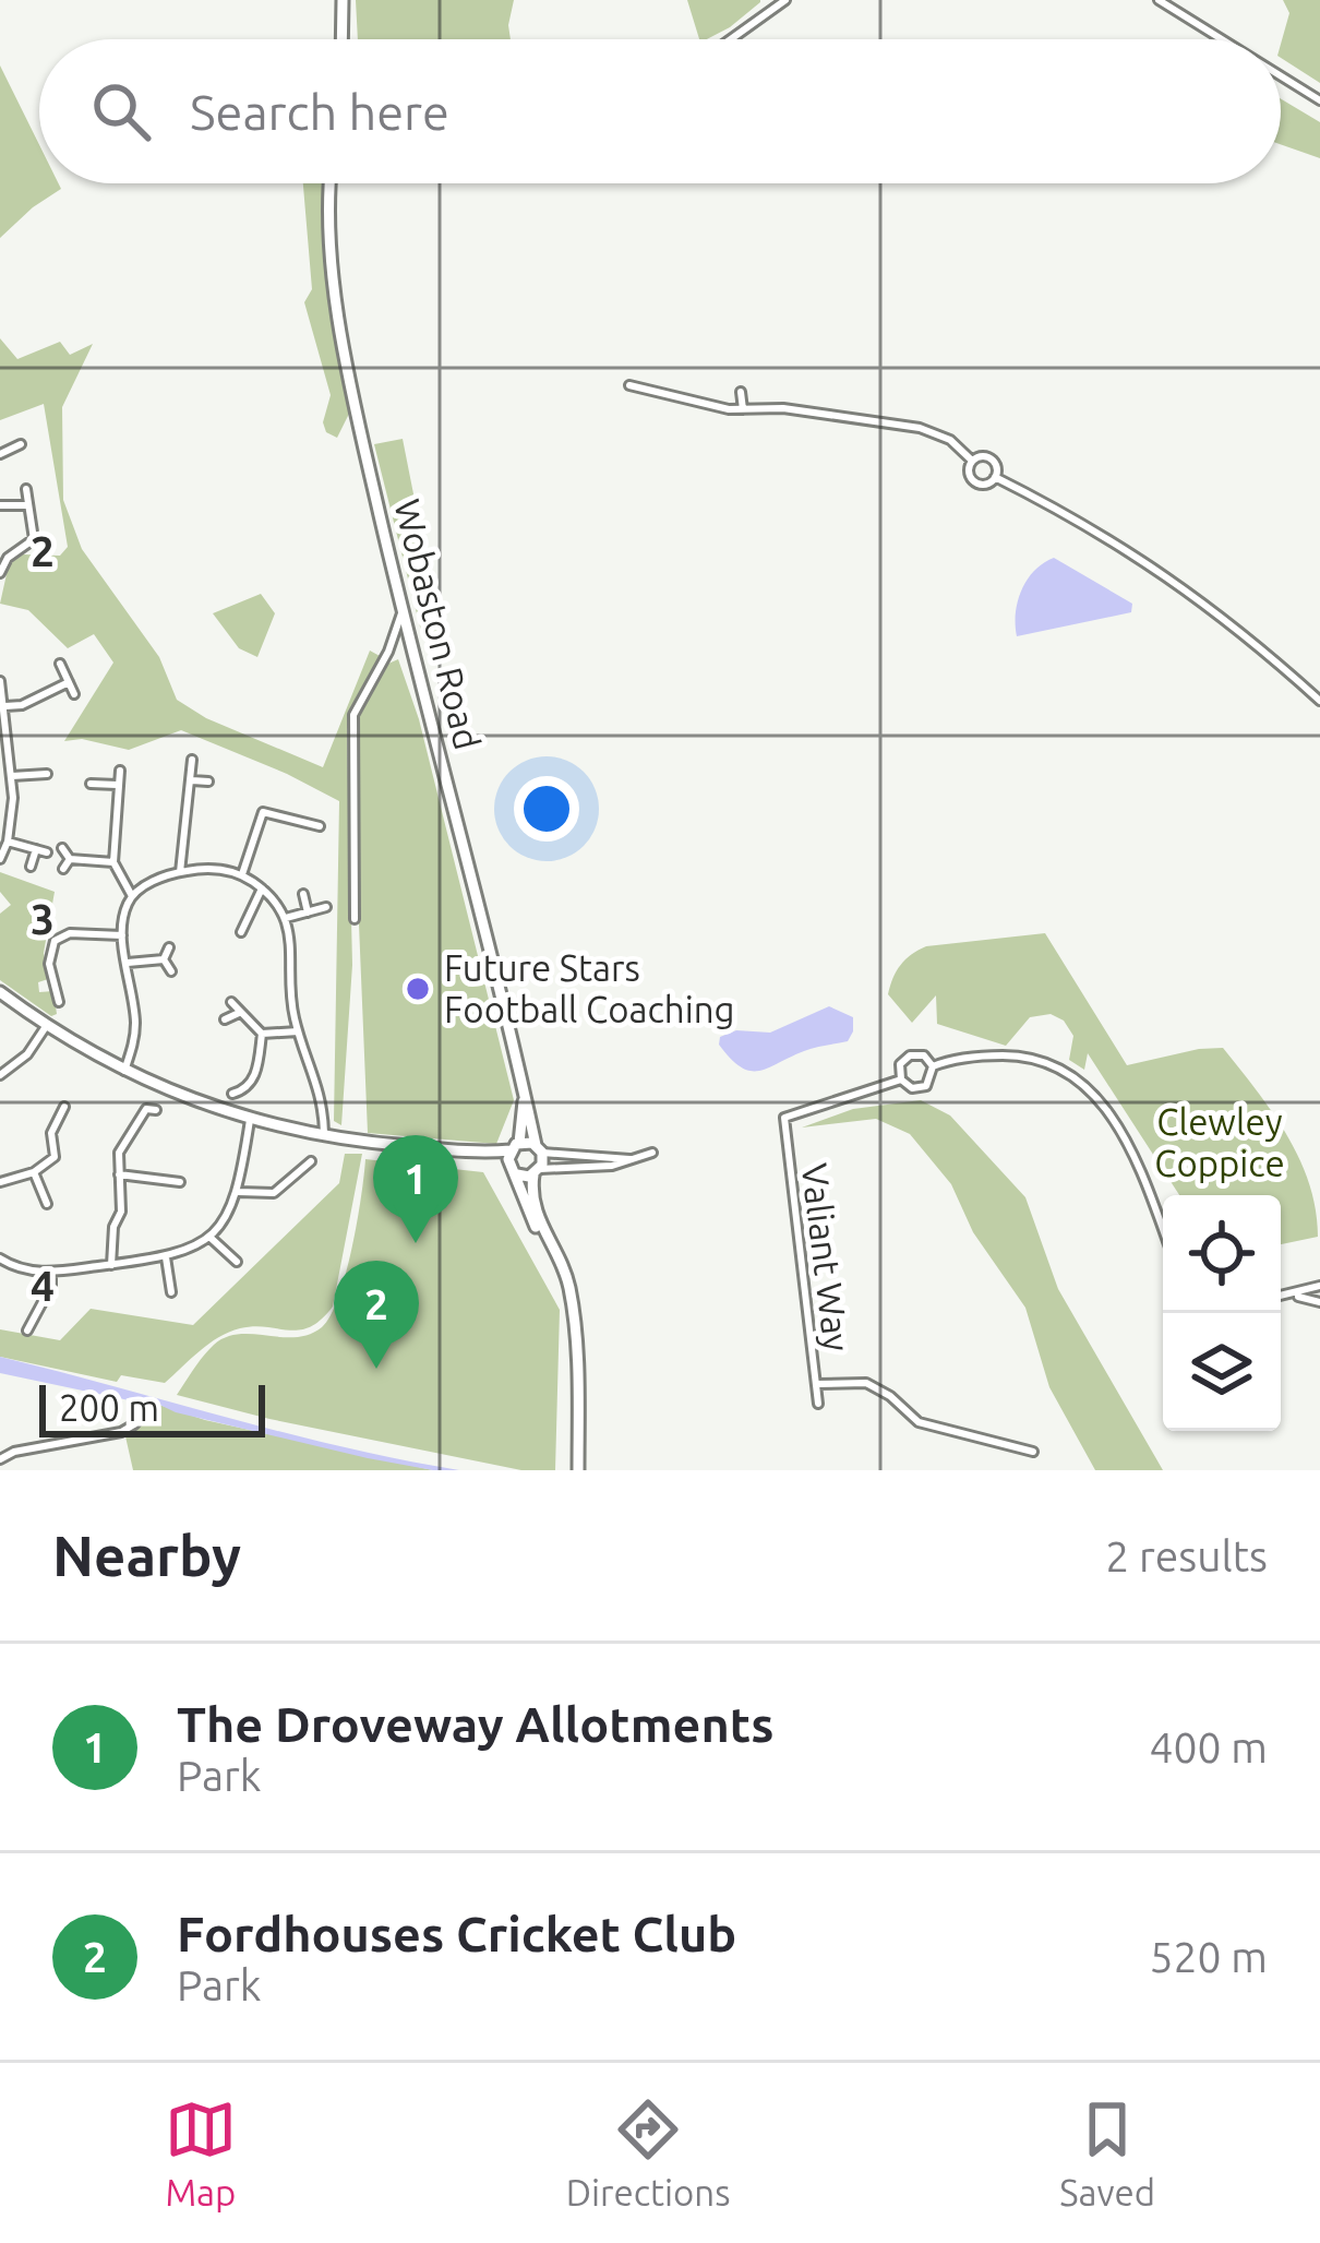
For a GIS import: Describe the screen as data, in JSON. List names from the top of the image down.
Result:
{
  "streets": {
    "street": ["Wobaston Road", "Valiant Way"]
  },
  "parks": ["Clewley Coppice"],
  "places": ["Future Stars Football Coaching"],
  "scale_bar": "200 m",
  "page": {
    "search": "Search here",
    "pins": ["1", "2"],
    "scale": "200 m",
    "heading": ["Nearby", "2 results"],
    "list": [
      {
        "mark": "1",
        "name": "The Droveway Allotments",
        "note": "Park",
        "value": "400 m"
      },
      {
        "mark": "2",
        "name": "Fordhouses Cricket Club",
        "note": "Park",
        "value": "520 m"
      }
    ],
    "nav": ["Map", "Directions", "Saved"]
  },
  "grid": {
    "rows": ["2", "3", "4"]
  }
}
